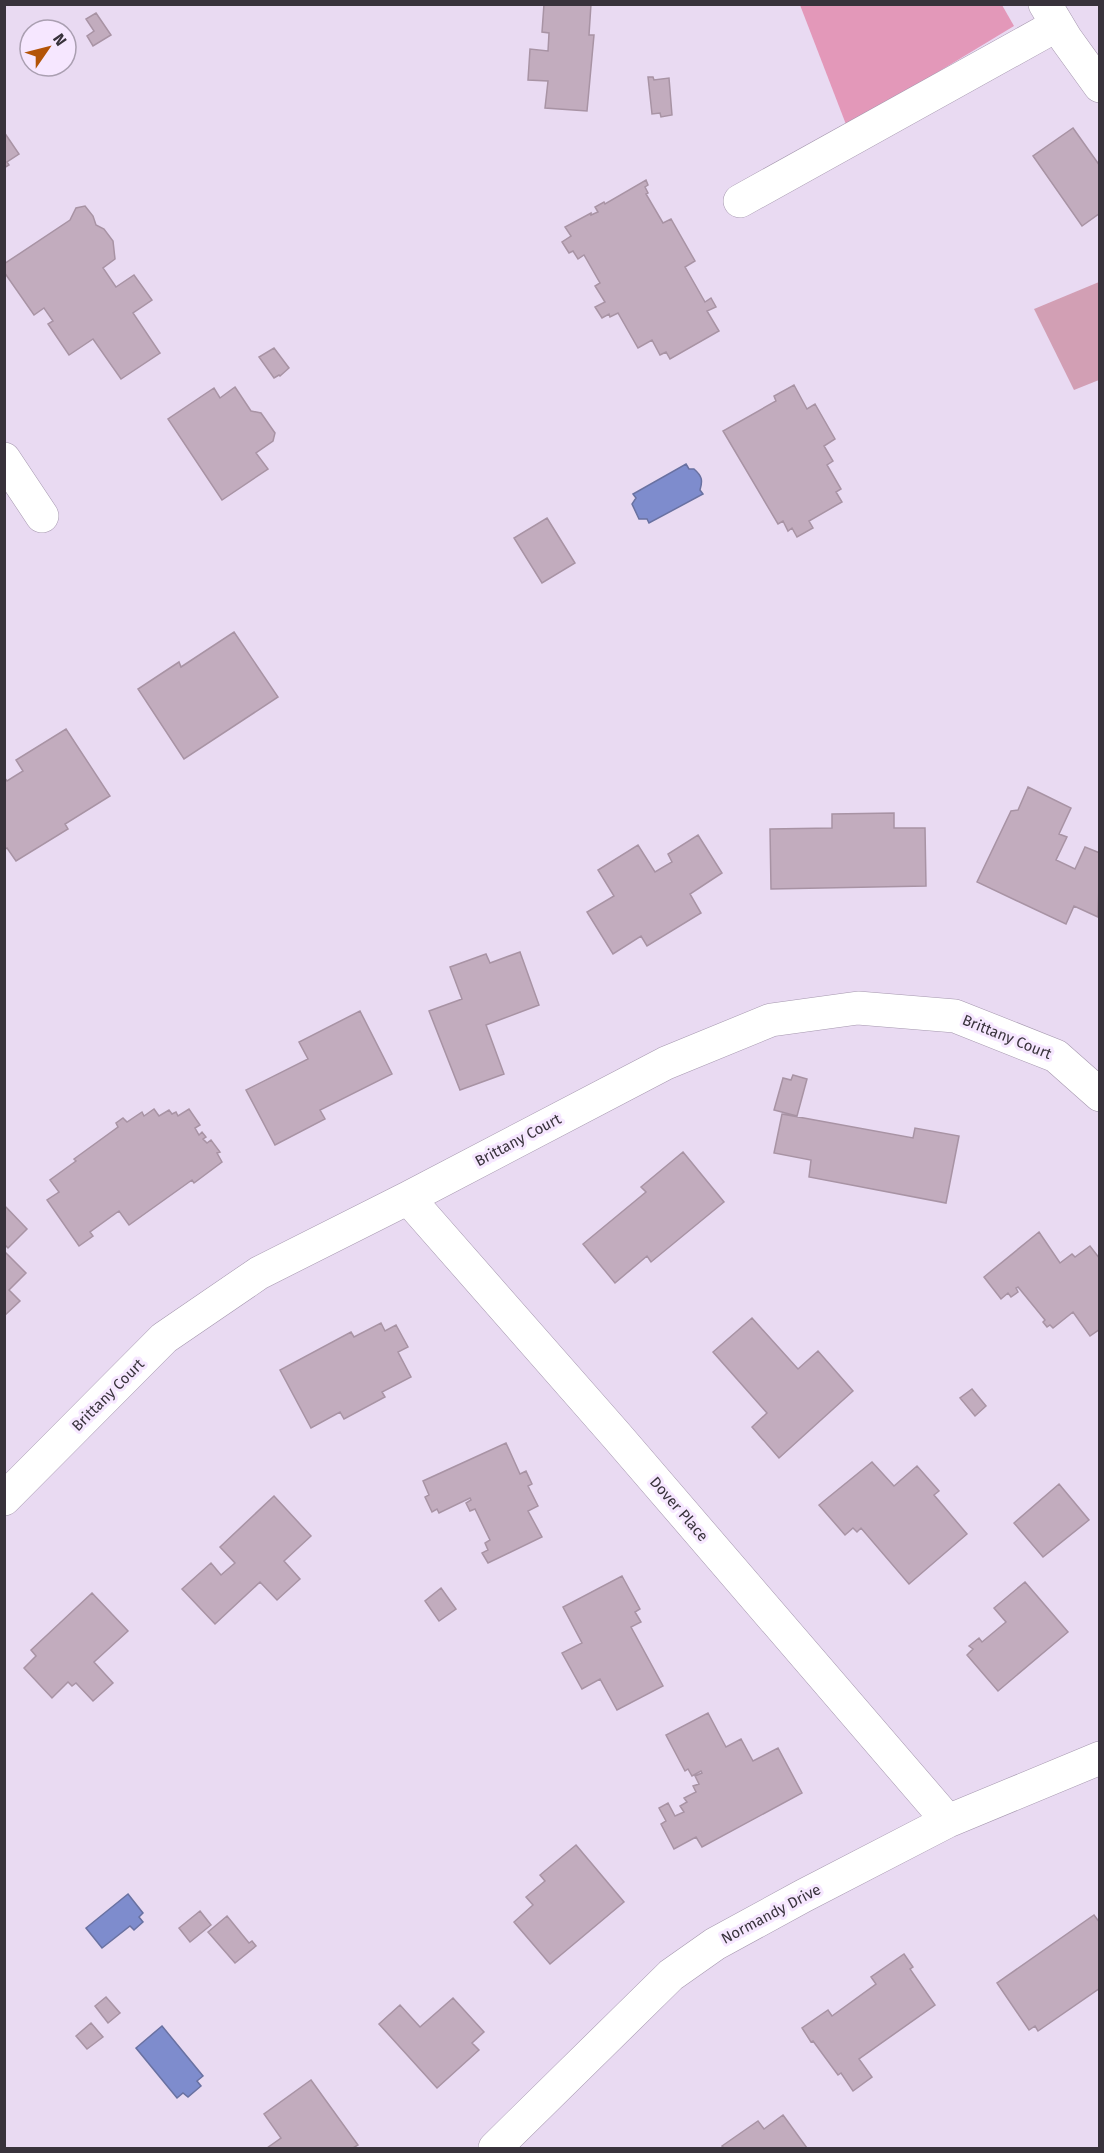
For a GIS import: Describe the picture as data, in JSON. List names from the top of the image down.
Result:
{
  "streets": {
    "street": ["Brittany Court", "Dover Place", "Normandy Drive"]
  },
  "crossings": [
    ["Brittany Court", "Dover Place"],
    ["Dover Place", "Normandy Drive"]
  ],
  "north": "top right"
}
